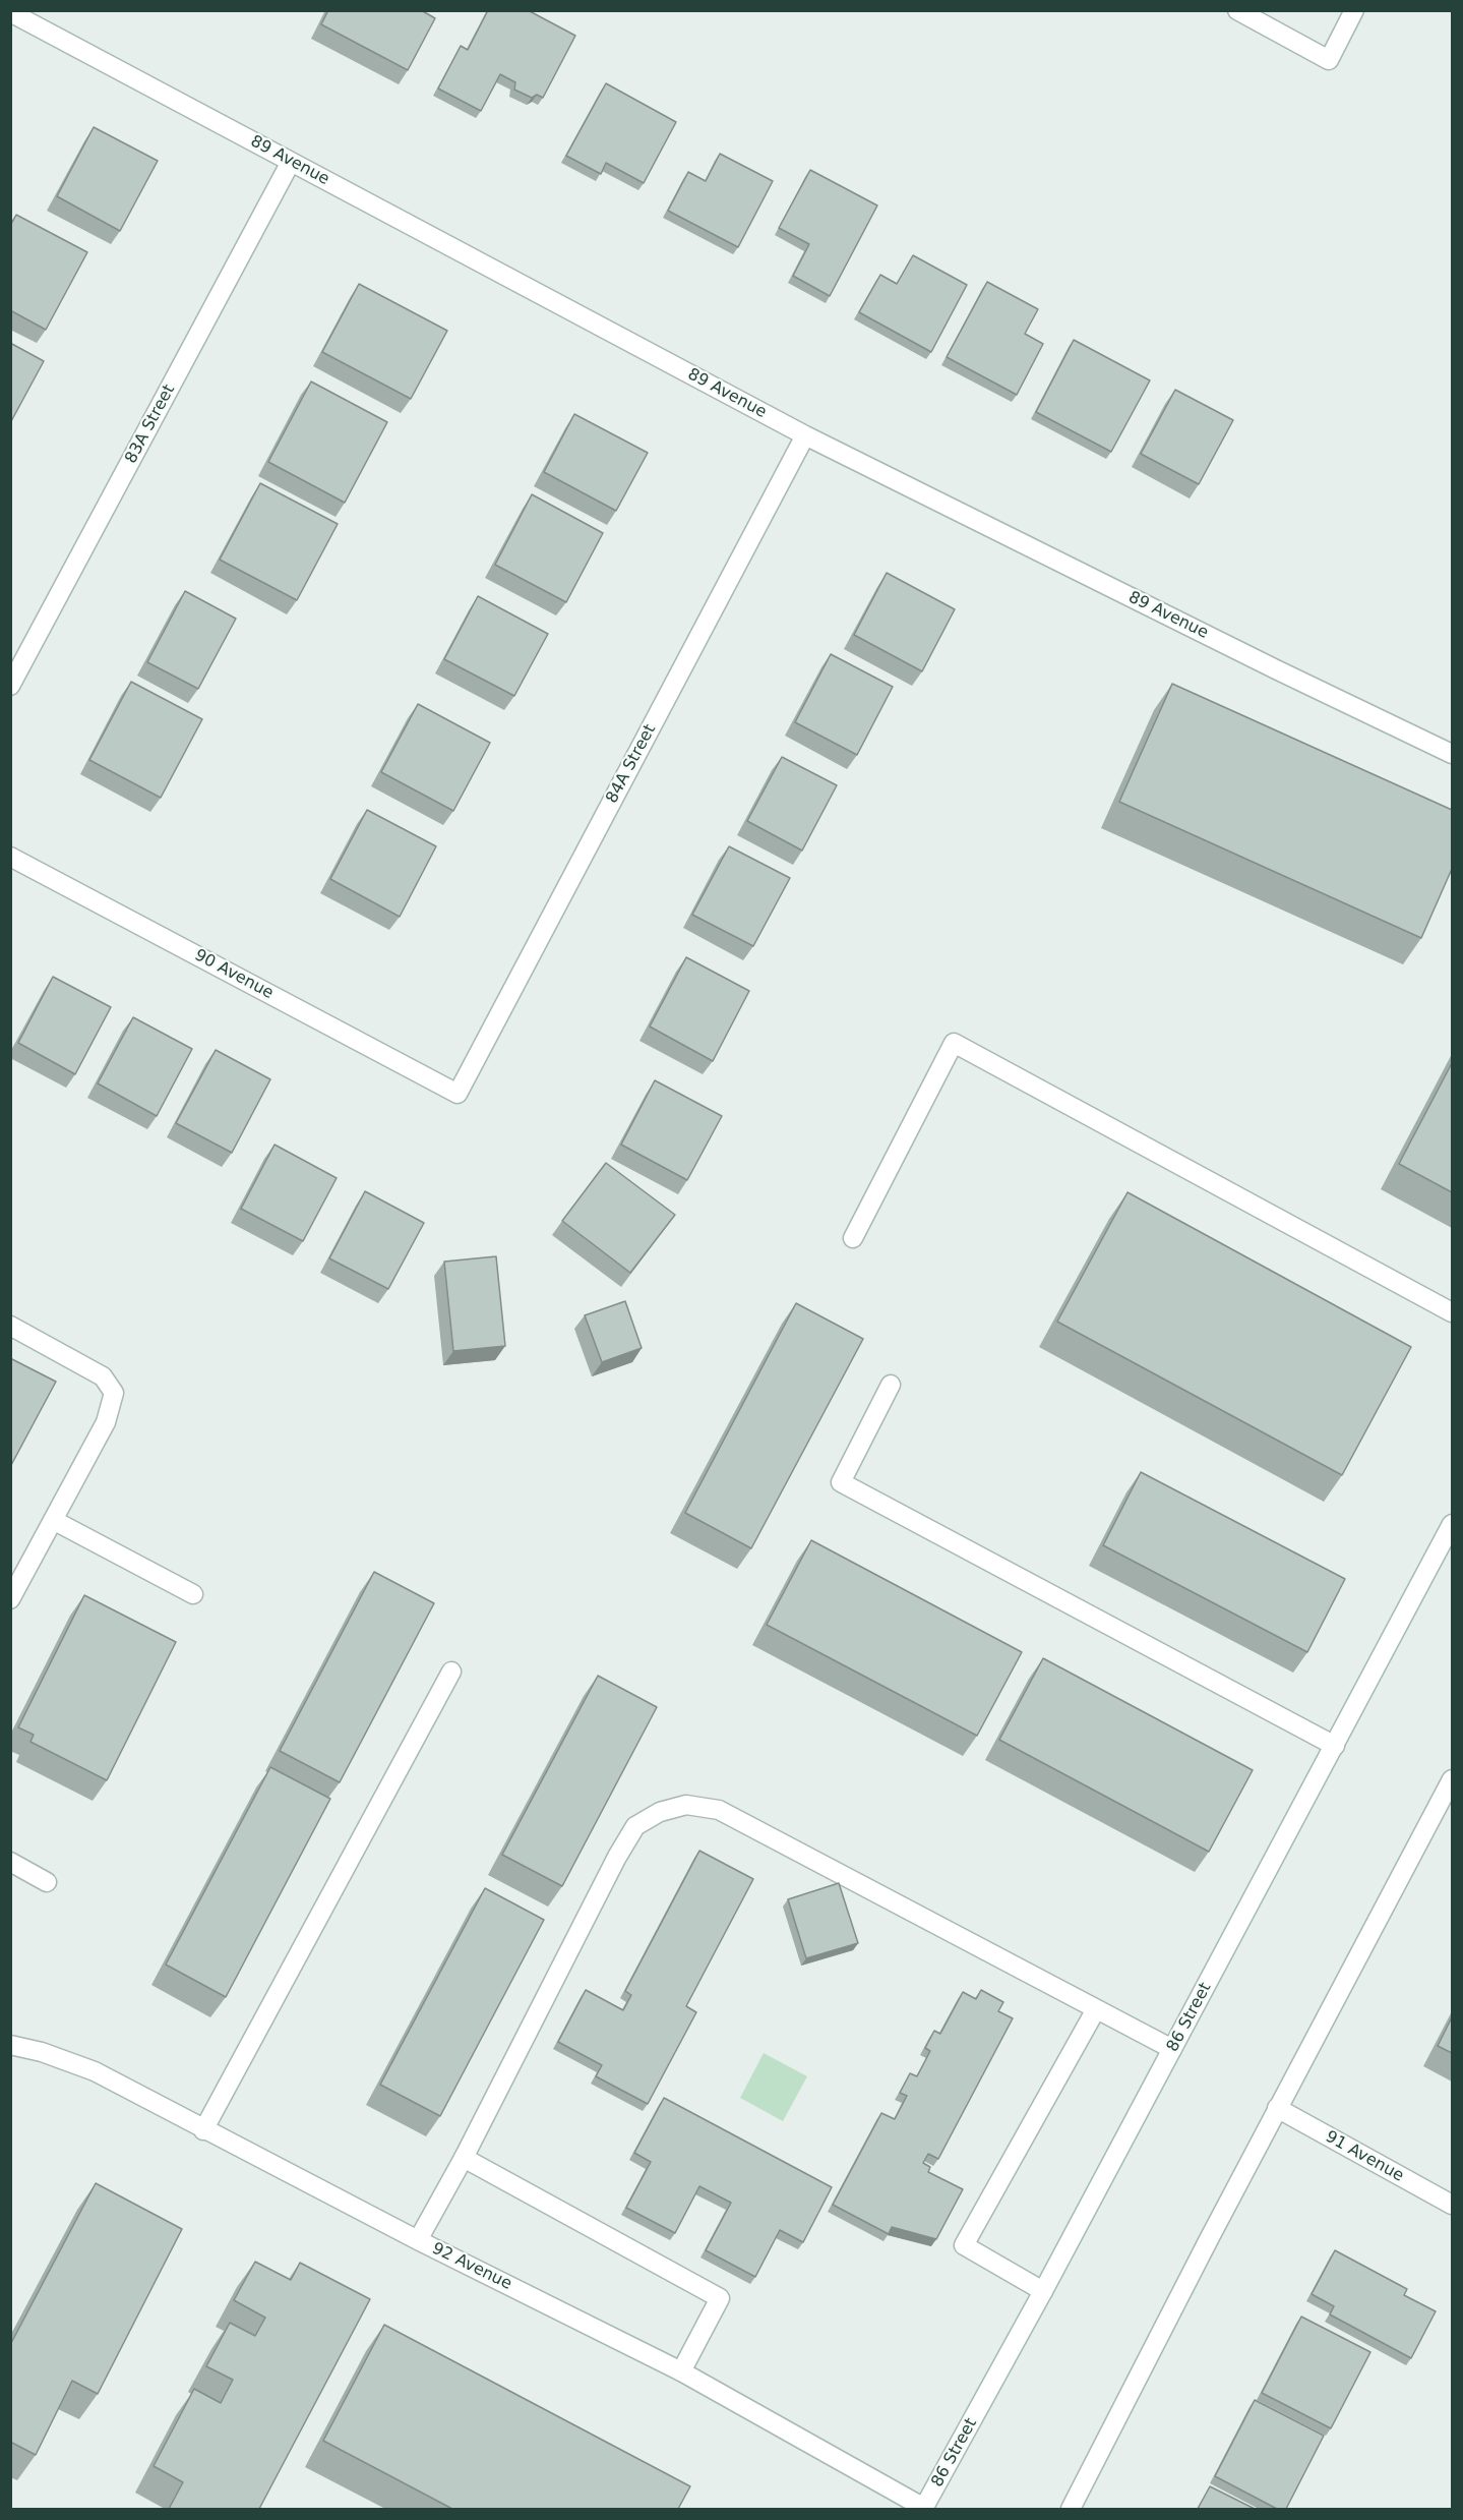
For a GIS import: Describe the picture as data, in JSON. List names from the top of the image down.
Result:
{
  "streets": {
    "street": [
      "89 Avenue",
      "83A Street",
      "84A Street",
      "90 Avenue",
      "86 Street",
      "91 Avenue",
      "92 Avenue"
    ]
  },
  "crossings": [
    ["89 Avenue", "83A Street"],
    ["89 Avenue", "84A Street"],
    ["84A Street", "90 Avenue"],
    ["86 Street", "92 Avenue"]
  ]
}
